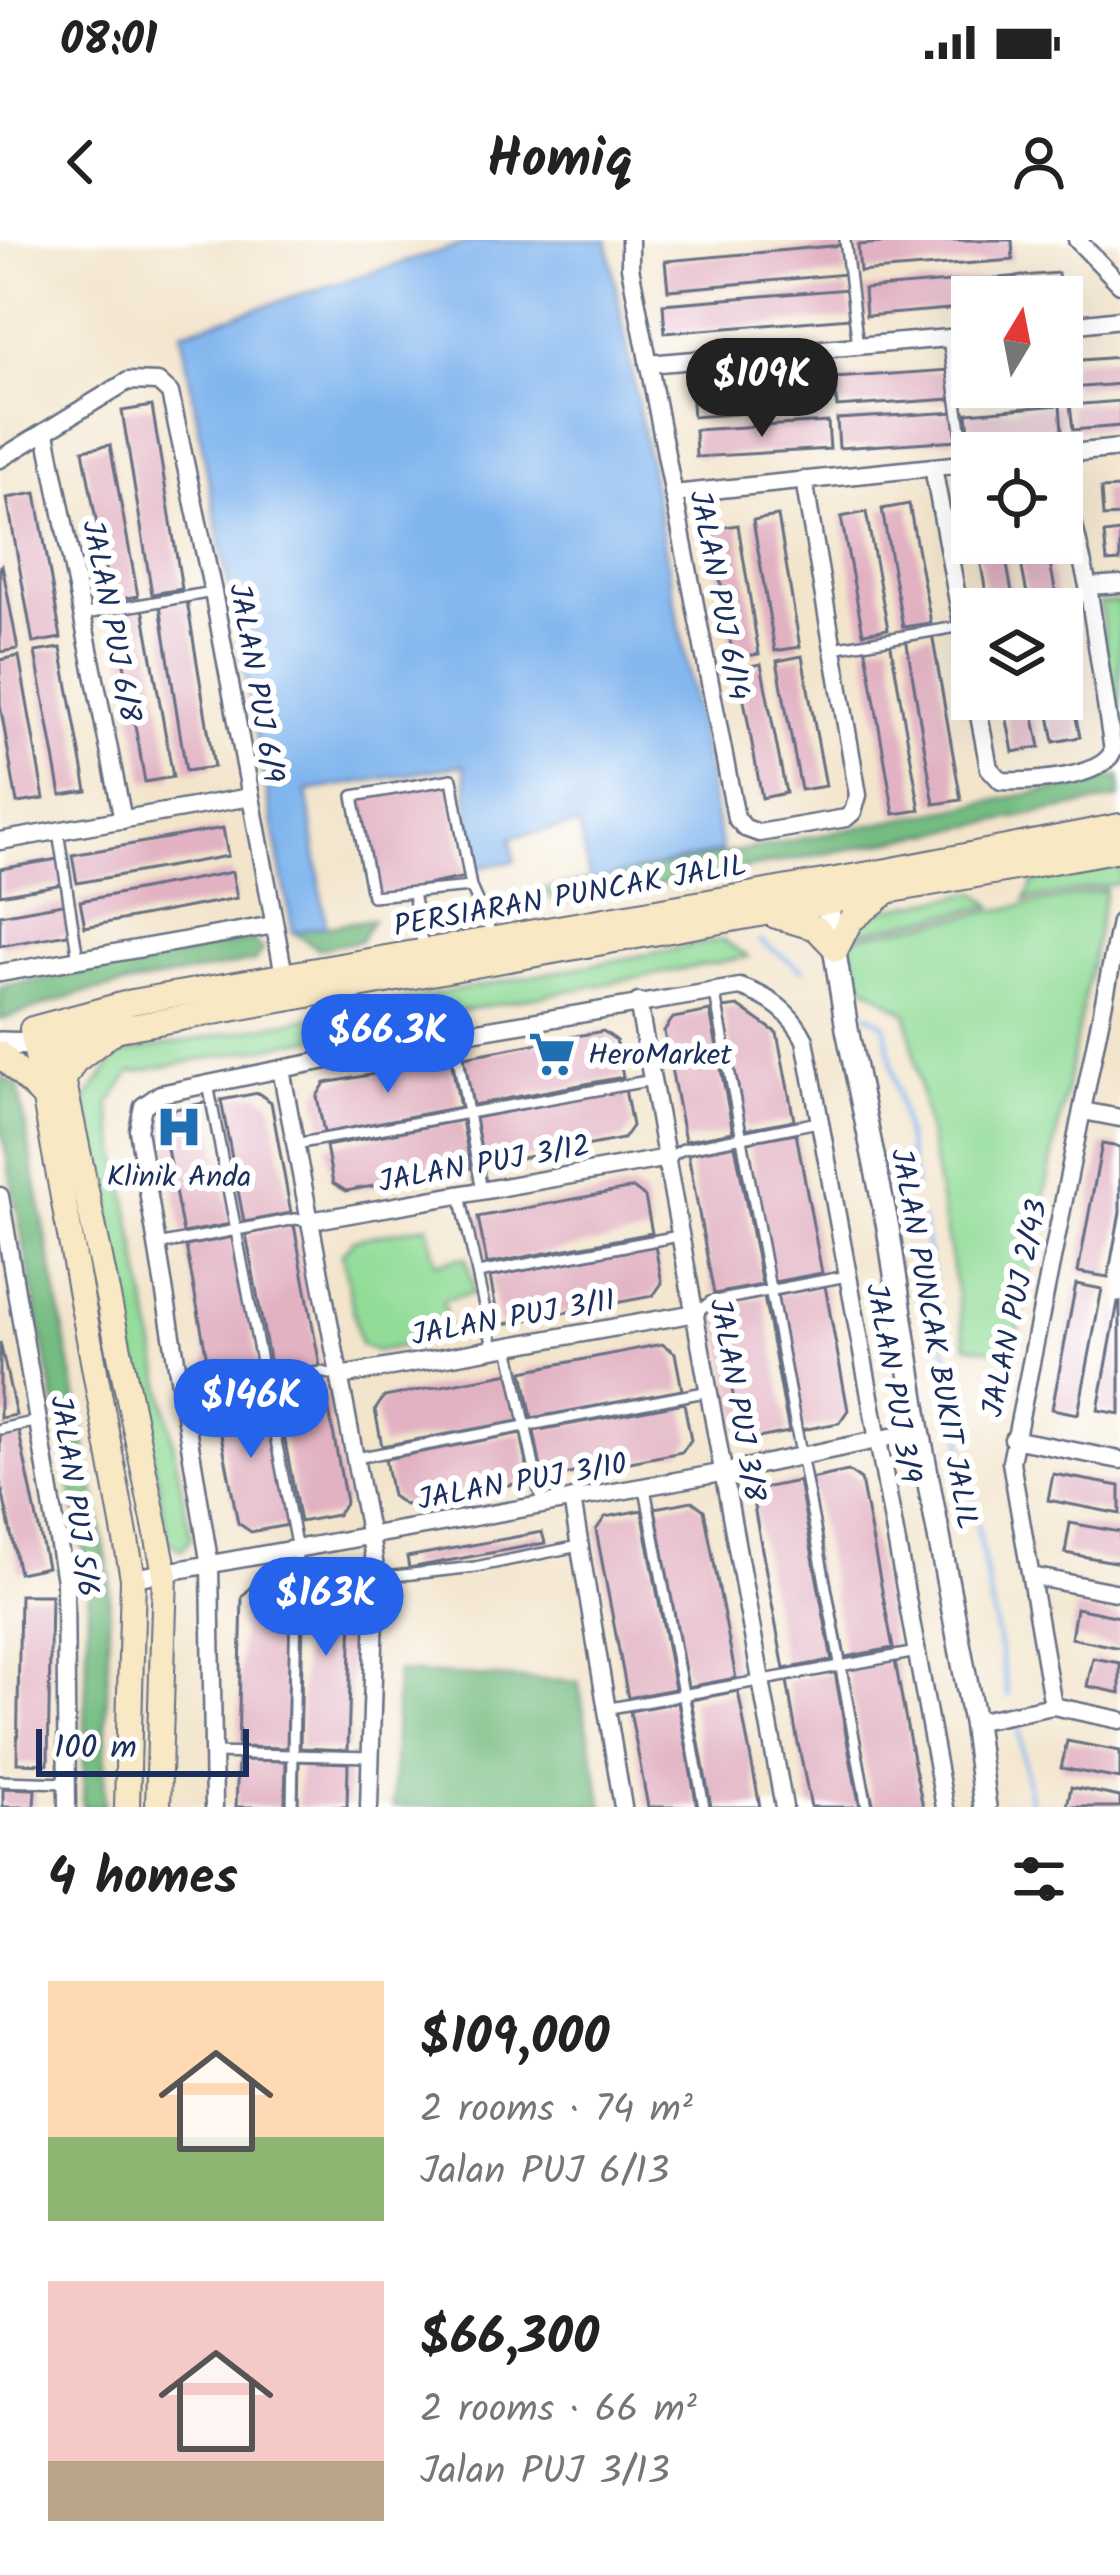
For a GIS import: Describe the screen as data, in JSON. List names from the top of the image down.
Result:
{
  "streets": {
    "main road": ["PERSIARAN PUNCAK JALIL"],
    "street": [
      "JALAN PUJ 6/14",
      "JALAN PUJ 6/8",
      "JALAN PUJ 6/9",
      "JALAN PUJ 3/12",
      "JALAN PUJ 2/43",
      "JALAN PUJ 3/11",
      "JALAN PUNCAK BUKIT JALIL",
      "JALAN PUJ 3/9",
      "JALAN PUJ 3/8",
      "JALAN PUJ 3/10",
      "JALAN PUJ 5/6"
    ]
  },
  "crossings": [
    ["JALAN PUJ 6/8", "JALAN PUJ 6/9"],
    ["JALAN PUJ 6/9", "PERSIARAN PUNCAK JALIL"],
    ["PERSIARAN PUNCAK JALIL", "JALAN PUNCAK BUKIT JALIL"],
    ["JALAN PUJ 3/12", "JALAN PUJ 3/8"],
    ["JALAN PUJ 3/11", "JALAN PUJ 3/8"],
    ["JALAN PUNCAK BUKIT JALIL", "JALAN PUJ 3/10"],
    ["JALAN PUJ 3/9", "JALAN PUJ 3/10"],
    ["JALAN PUJ 3/8", "JALAN PUJ 3/10"]
  ],
  "places": {
    "supermarket": ["HeroMarket"],
    "hospital": ["Klinik Anda"]
  },
  "scale_bar": "100 m",
  "north": "top",
  "page": {
    "status": "08:01",
    "header": "Homiq",
    "price": [
      "$109K",
      "$66.3K",
      "$146K",
      "$163K"
    ],
    "scale": "100 m",
    "heading": "4 homes",
    "list": [
      {
        "name": "$109,000",
        "note": "2 rooms · 74 m² · Jalan PUJ 6/13"
      },
      {
        "name": "$66,300",
        "note": "2 rooms · 66 m² · Jalan PUJ 3/13"
      }
    ]
  }
}
